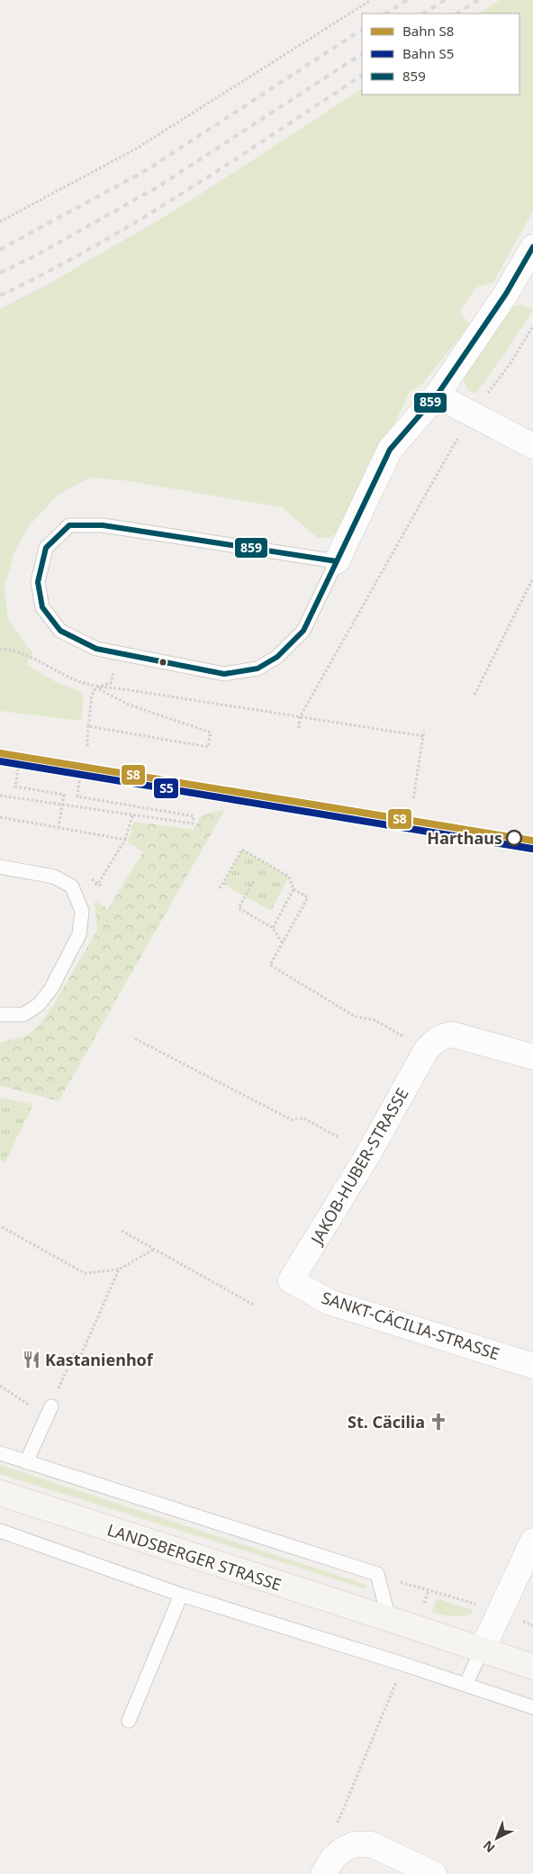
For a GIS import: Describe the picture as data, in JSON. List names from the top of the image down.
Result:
{
  "streets": {
    "main road": ["LANDSBERGER STRASSE"],
    "street": ["JAKOB-HUBER-STRASSE", "SANKT-CÄCILIA-STRASSE"]
  },
  "crossings": [
    ["JAKOB-HUBER-STRASSE", "SANKT-CÄCILIA-STRASSE"]
  ],
  "places": {
    "other": ["Harthaus"],
    "restaurant": ["Kastanienhof"],
    "church": ["St. Cäcilia"]
  },
  "lines": ["transit line 859", "rail line S8", "rail line S5"],
  "legend": ["Bahn S8", "Bahn S5", "859"],
  "north": "bottom left"
}
